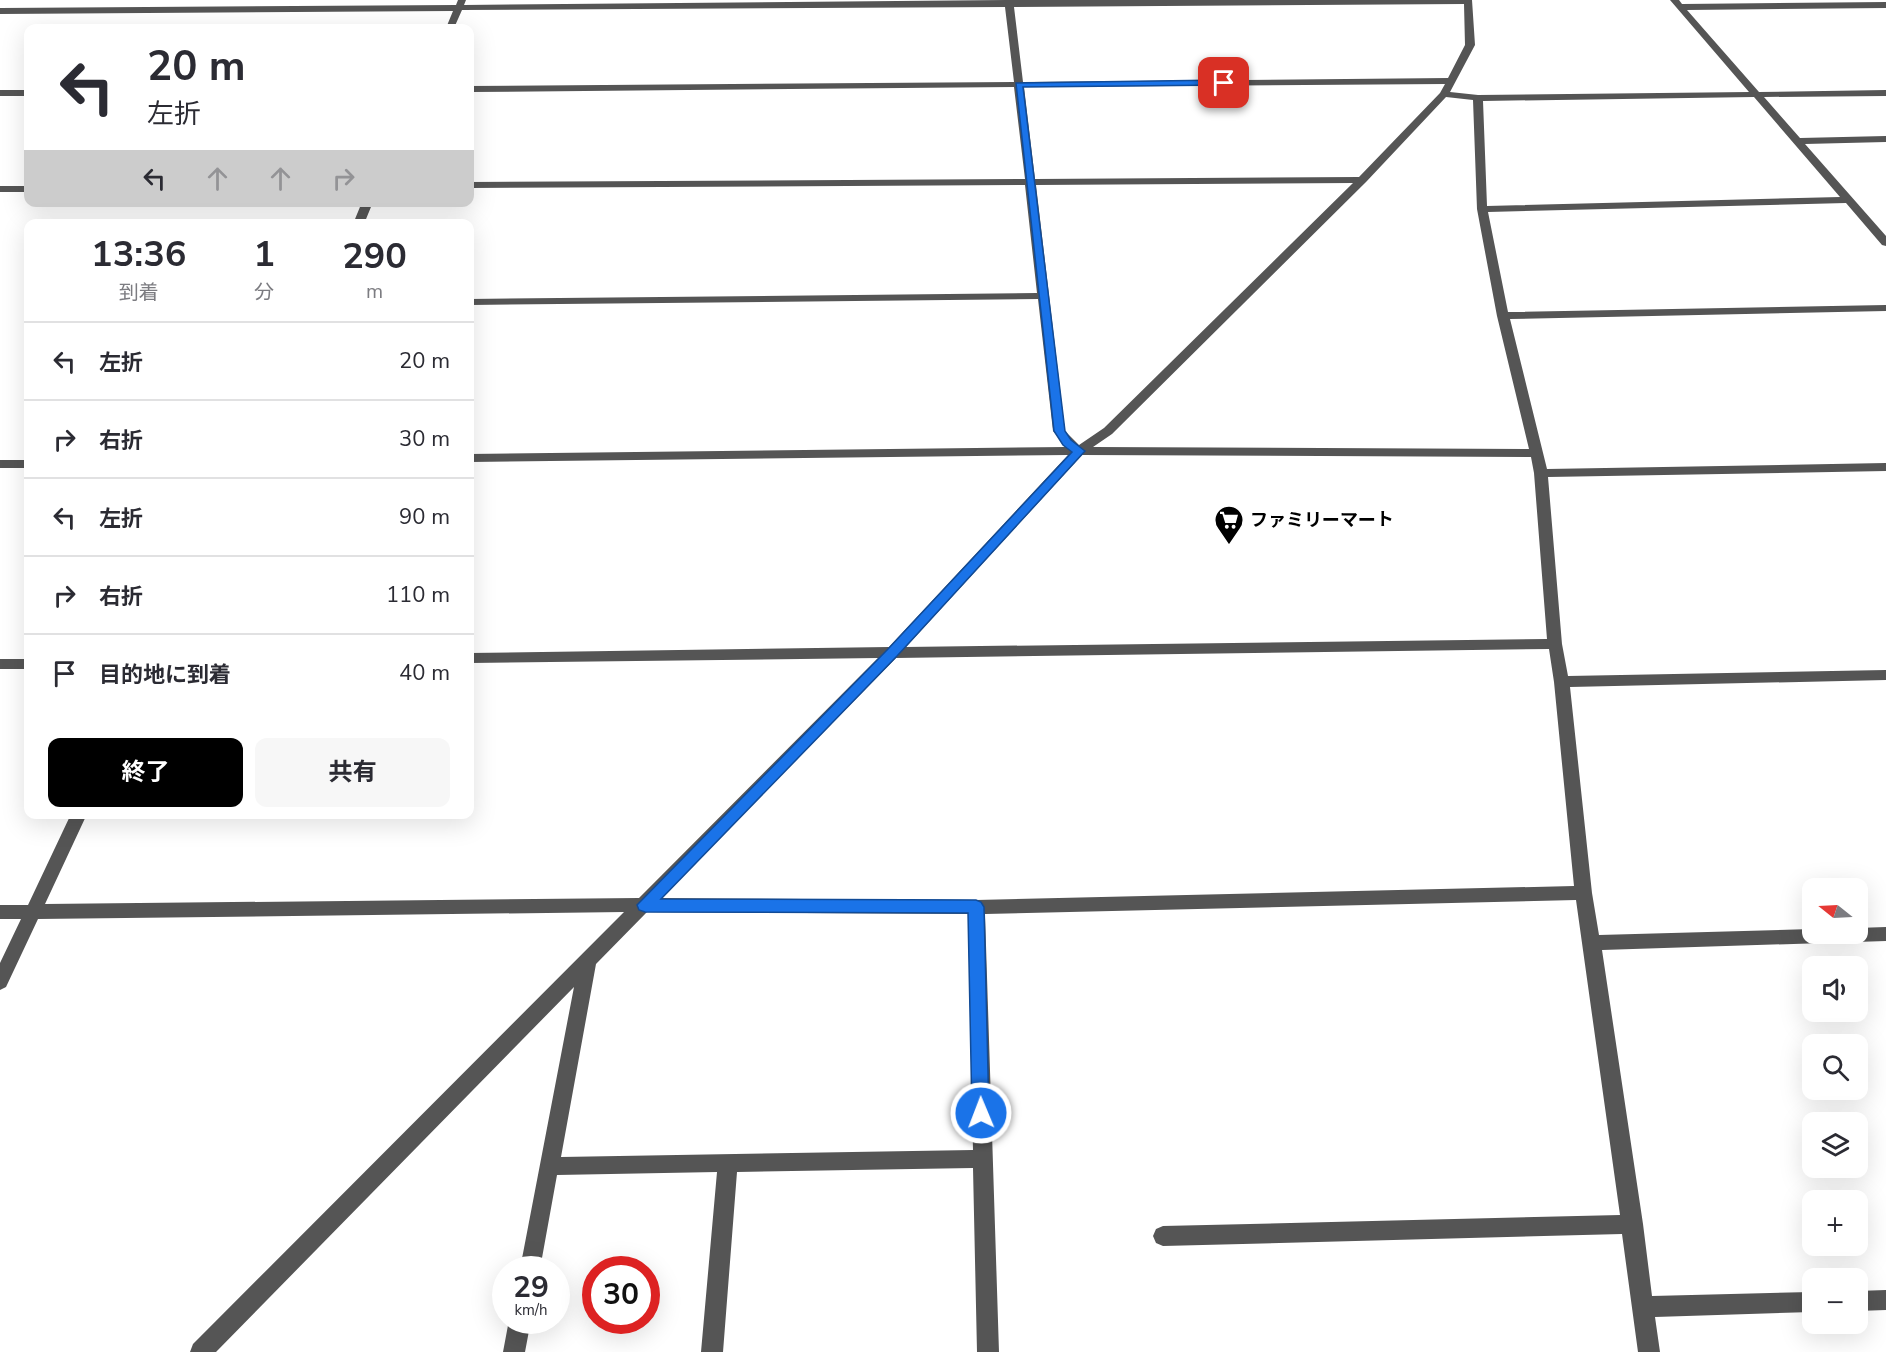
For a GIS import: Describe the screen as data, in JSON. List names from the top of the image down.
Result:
{
  "places": {
    "supermarket": ["ファミリーマート"]
  },
  "north": "left",
  "page": {
    "turn": ["20 m", "左折"],
    "eta": [
      "13:36",
      "到着",
      "1",
      "分",
      "290",
      "m"
    ],
    "list": [
      {
        "name": "左折",
        "value": "20 m"
      },
      {
        "name": "右折",
        "value": "30 m"
      },
      {
        "name": "左折",
        "value": "90 m"
      },
      {
        "name": "右折",
        "value": "110 m"
      },
      {
        "name": "目的地に到着",
        "value": "40 m"
      }
    ],
    "buttons": ["終了", "共有"],
    "map_buttons": ["+", "−"],
    "speed": "29 km/h",
    "limit": "30"
  }
}
